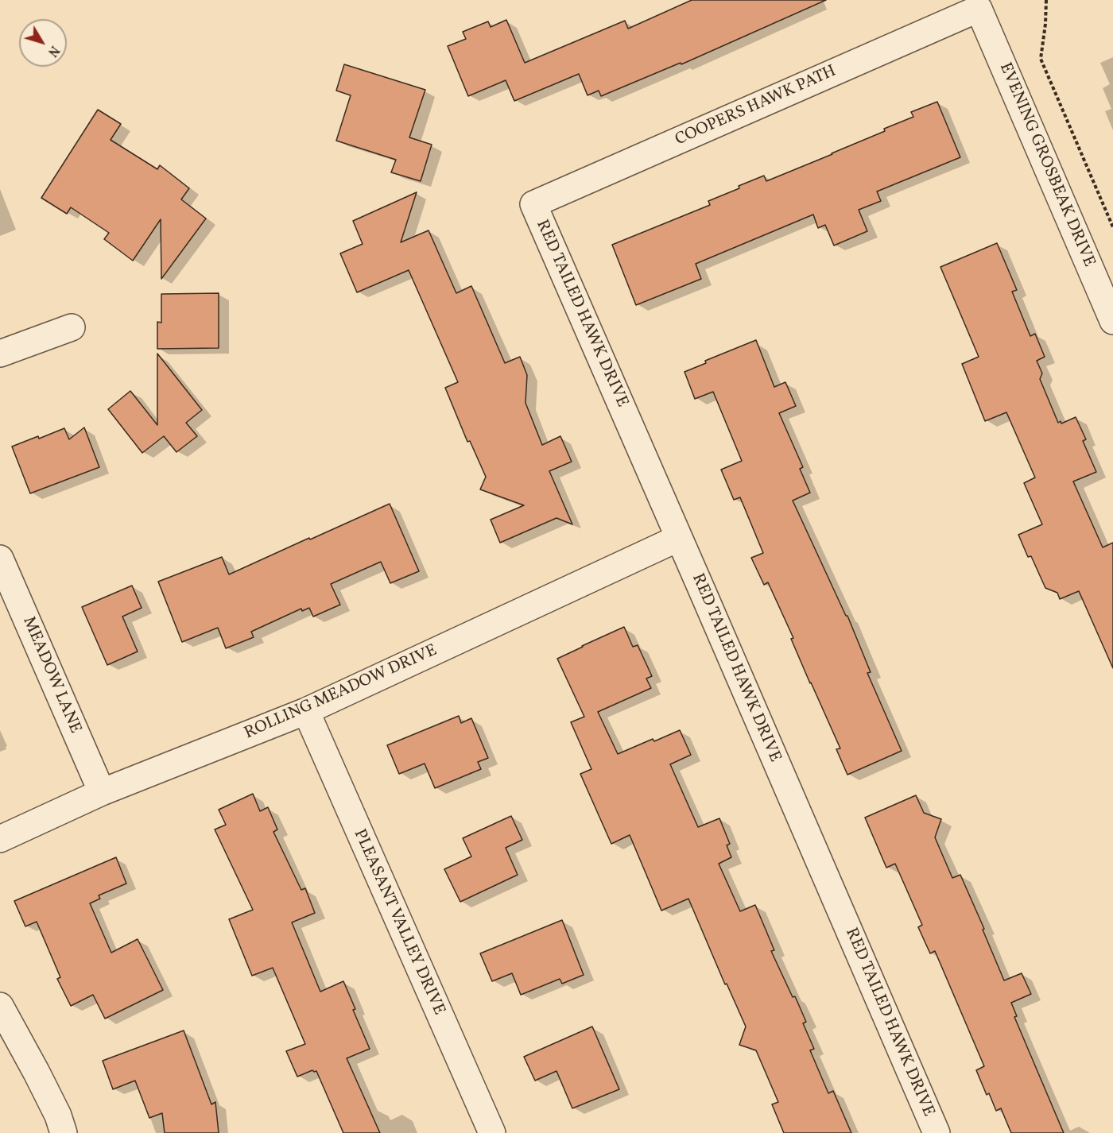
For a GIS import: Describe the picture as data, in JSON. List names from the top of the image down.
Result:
{
  "streets": {
    "street": [
      "COOPERS HAWK PATH",
      "EVENING GROSBEAK DRIVE",
      "RED TAILED HAWK DRIVE",
      "MEADOW LANE",
      "ROLLING MEADOW DRIVE",
      "PLEASANT VALLEY DRIVE"
    ]
  },
  "crossings": [
    ["COOPERS HAWK PATH", "EVENING GROSBEAK DRIVE"],
    ["COOPERS HAWK PATH", "RED TAILED HAWK DRIVE"],
    ["RED TAILED HAWK DRIVE", "ROLLING MEADOW DRIVE"],
    ["MEADOW LANE", "ROLLING MEADOW DRIVE"],
    ["ROLLING MEADOW DRIVE", "PLEASANT VALLEY DRIVE"]
  ],
  "north": "bottom right"
}
